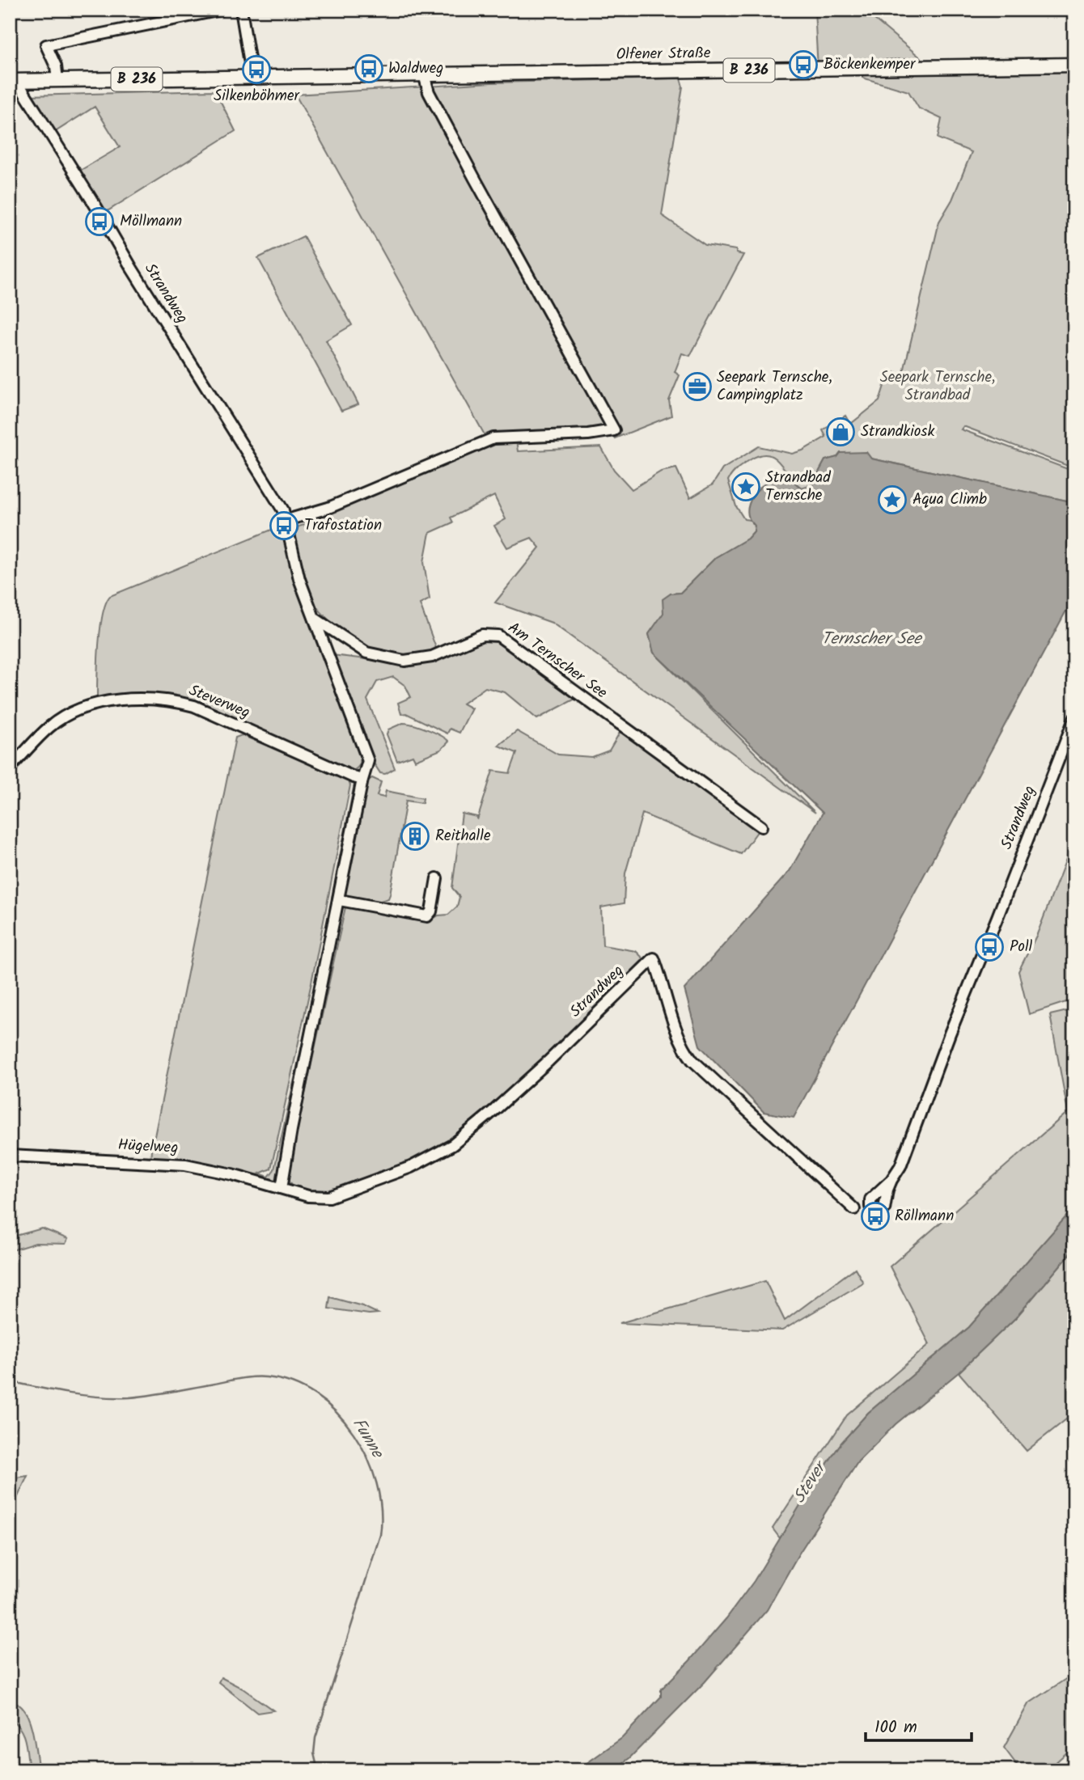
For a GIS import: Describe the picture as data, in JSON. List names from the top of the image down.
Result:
{
  "streets": {
    "main road": ["Olfener Straße", "B 236"],
    "street": [
      "Strandweg",
      "Am Ternscher See",
      "Steverweg",
      "Hügelweg"
    ]
  },
  "crossings": [
    ["Olfener Straße", "Strandweg"],
    ["Strandweg", "Am Ternscher See"],
    ["Strandweg", "Steverweg"],
    ["Strandweg", "Hügelweg"]
  ],
  "water": ["Ternscher See", "Funne", "Stever"],
  "parks": ["Seepark Ternsche, Strandbad"],
  "places": {
    "bus stop": [
      "Böckenkemper",
      "Waldweg",
      "Silkenböhmer",
      "Möllmann",
      "Trafostation",
      "Poll",
      "Röllmann"
    ],
    "office": ["Seepark Ternsche, Campingplatz"],
    "shop": ["Strandkiosk"],
    "place": ["Strandbad Ternsche", "Aqua Climb"],
    "building": ["Reithalle"]
  },
  "scale_bar": "100 m"
}
